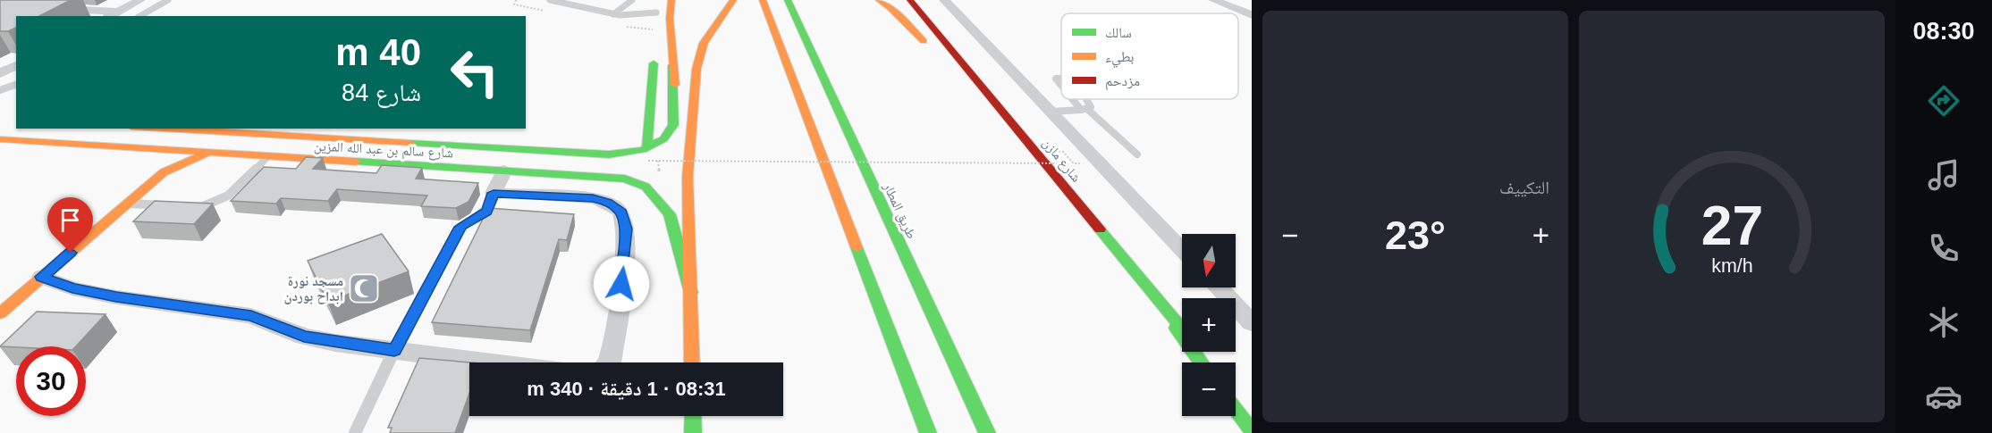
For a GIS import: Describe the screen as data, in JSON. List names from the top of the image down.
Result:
{
  "streets": {
    "main road": ["شارع سالم بن عبد الله المزين", "شارع مازن", "طريق المطار"]
  },
  "places": {
    "mosque": ["مسجد نورة ابداح بوردن"]
  },
  "legend": ["سالك", "بطيء", "مزدحم"],
  "north": "bottom",
  "page": {
    "tabs": "08:30",
    "tile": "التكييف",
    "turn": ["40 m", "شارع 84"],
    "heat": ["−", "23°", "+"],
    "map_buttons": ["+", "−"],
    "limit": "30",
    "trip": "08:31 · 1 دقيقة · 340 m",
    "gauge": ["27", "km/h"]
  }
}
